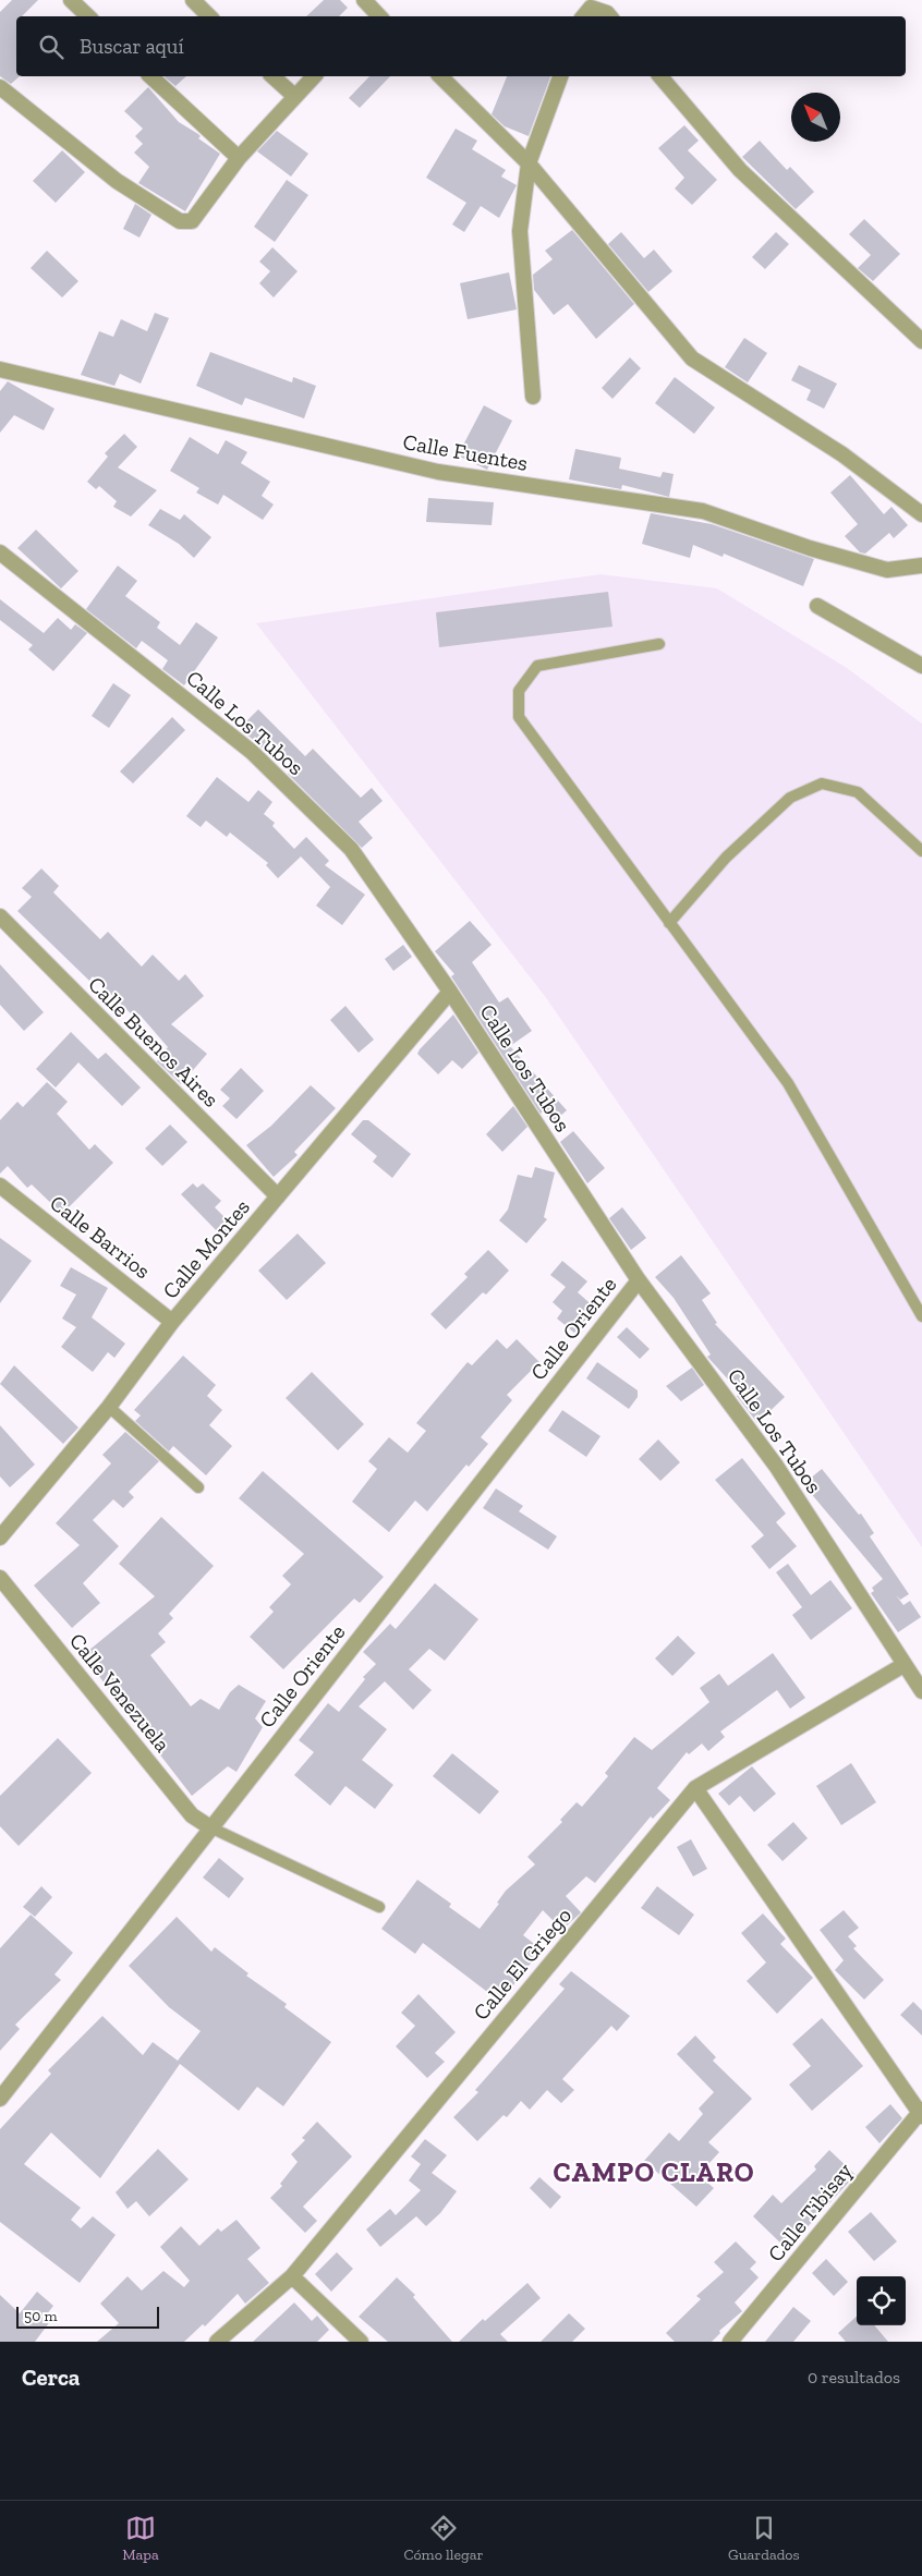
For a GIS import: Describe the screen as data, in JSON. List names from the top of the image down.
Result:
{
  "streets": {
    "street": [
      "Calle Fuentes",
      "Calle Los Tubos",
      "Calle Buenos Aires",
      "Calle Barrios",
      "Calle Montes",
      "Calle Oriente",
      "Calle Venezuela",
      "Calle El Griego",
      "Calle Tibisay"
    ]
  },
  "crossings": [
    ["Calle Los Tubos", "Calle Montes"],
    ["Calle Los Tubos", "Calle Oriente"],
    ["Calle Los Tubos", "Calle El Griego"],
    ["Calle Buenos Aires", "Calle Montes"],
    ["Calle Barrios", "Calle Montes"],
    ["Calle Oriente", "Calle Venezuela"]
  ],
  "districts": ["CAMPO CLARO"],
  "scale_bar": "50 m",
  "north": "top left",
  "page": {
    "search": "Buscar aquí",
    "scale": "50 m",
    "heading": ["Cerca", "0 resultados"],
    "nav": ["Mapa", "Cómo llegar", "Guardados"]
  }
}
